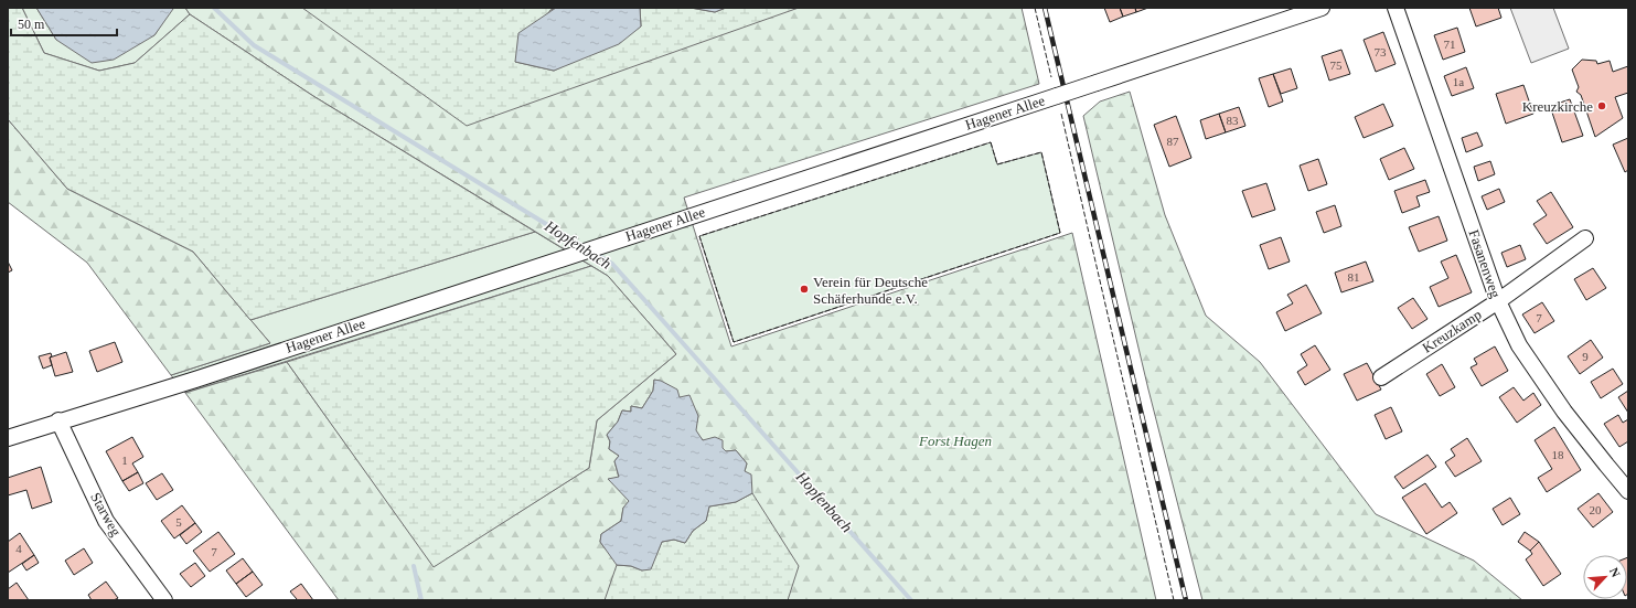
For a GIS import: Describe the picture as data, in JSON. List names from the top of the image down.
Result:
{
  "streets": {
    "street": [
      "Hagener Allee",
      "Fasanenweg",
      "Kreuzkamp",
      "Starweg"
    ]
  },
  "crossings": [
    ["Hagener Allee", "Starweg"],
    ["Fasanenweg", "Kreuzkamp"]
  ],
  "water": ["Hopfenbach"],
  "parks": ["Forst Hagen"],
  "places": ["Kreuzkirche", "Verein für Deutsche Schäferhunde e.V."],
  "house_numbers": [
    "71",
    "73",
    "75",
    "1a",
    "83",
    "87",
    "81",
    "7",
    "9",
    "18",
    "1",
    "20",
    "5",
    "4",
    "7"
  ],
  "scale_bar": "50 m",
  "north": "top right"
}
